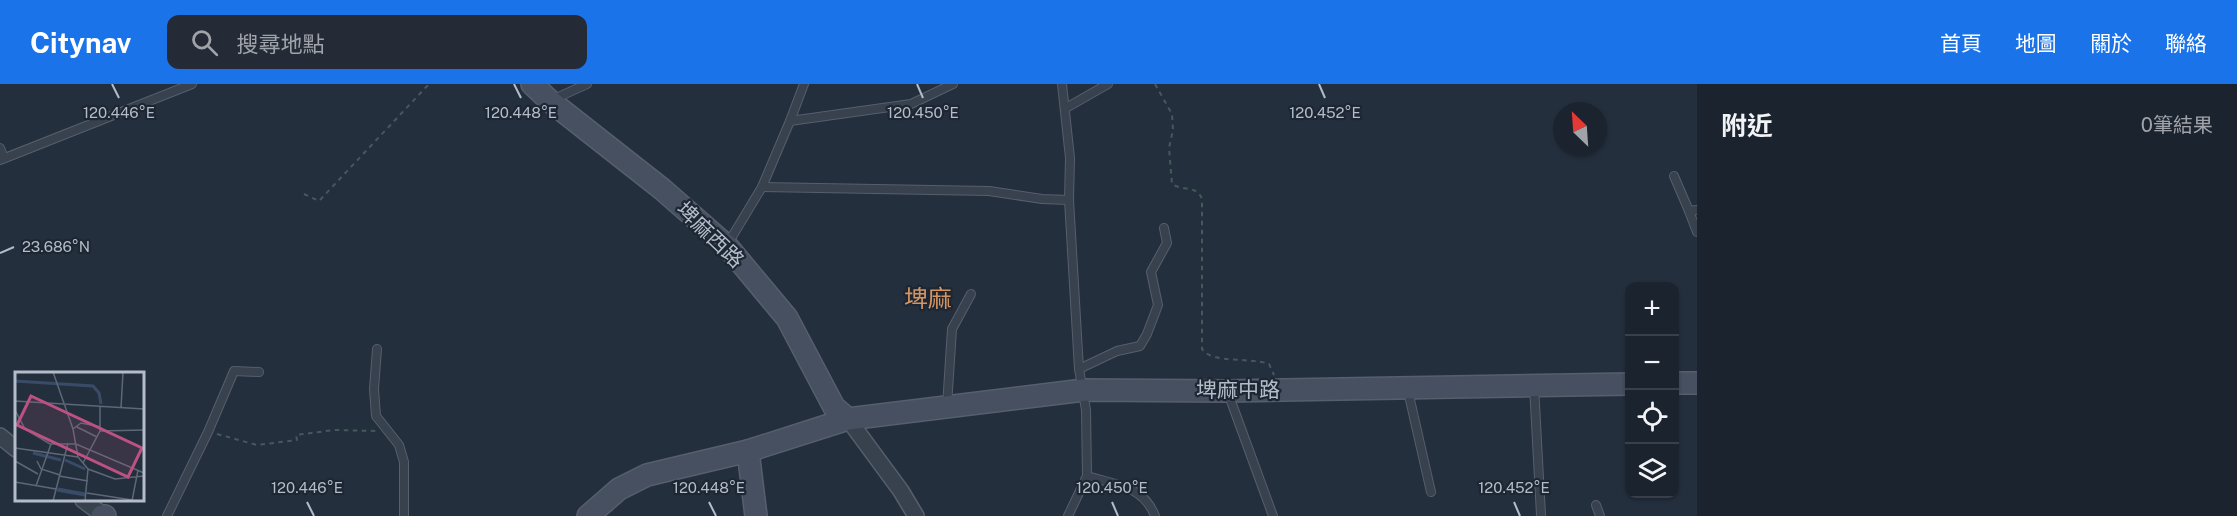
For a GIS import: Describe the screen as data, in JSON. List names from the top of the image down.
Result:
{
  "streets": {
    "street": ["埤麻西路", "埤麻中路"]
  },
  "crossings": [
    ["埤麻西路", "埤麻中路"]
  ],
  "districts": ["埤麻"],
  "north": "top left",
  "page": {
    "header": "Citynav",
    "search": "搜尋地點",
    "nav": [
      "首頁",
      "地圖",
      "關於",
      "聯絡"
    ],
    "heading": ["附近", "0筆結果"],
    "map_buttons": ["+", "−"]
  },
  "coordinates": [
    "120.448°E",
    "120.446°E",
    "120.450°E",
    "120.452°E",
    "23.686°N"
  ]
}
